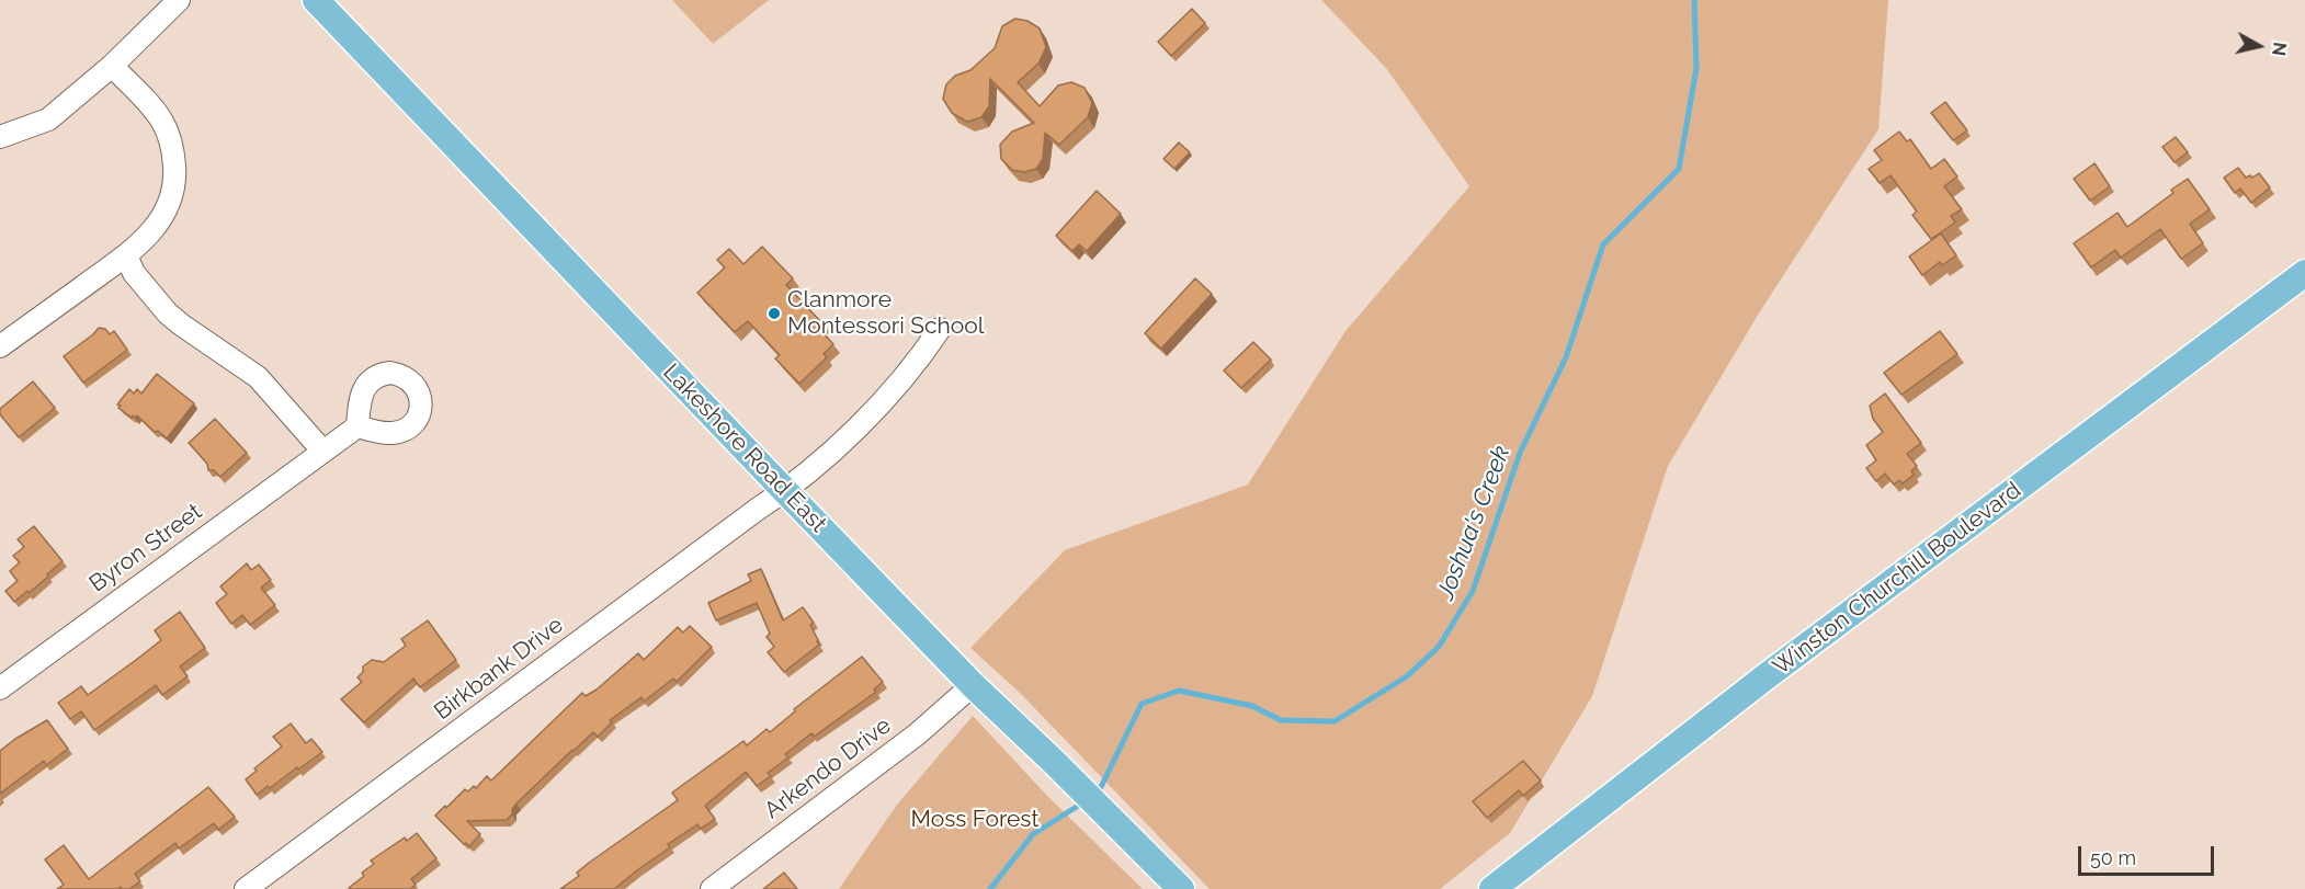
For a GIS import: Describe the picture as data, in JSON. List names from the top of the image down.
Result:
{
  "streets": {
    "main road": ["Lakeshore Road East", "Winston Churchill Boulevard"],
    "street": ["Byron Street", "Birkbank Drive", "Arkendo Drive"]
  },
  "crossings": [
    ["Lakeshore Road East", "Birkbank Drive"],
    ["Lakeshore Road East", "Arkendo Drive"]
  ],
  "water": ["Joshua's Creek"],
  "parks": ["Moss Forest"],
  "places": ["Clanmore Montessori School"],
  "scale_bar": "50 m",
  "north": "right"
}
